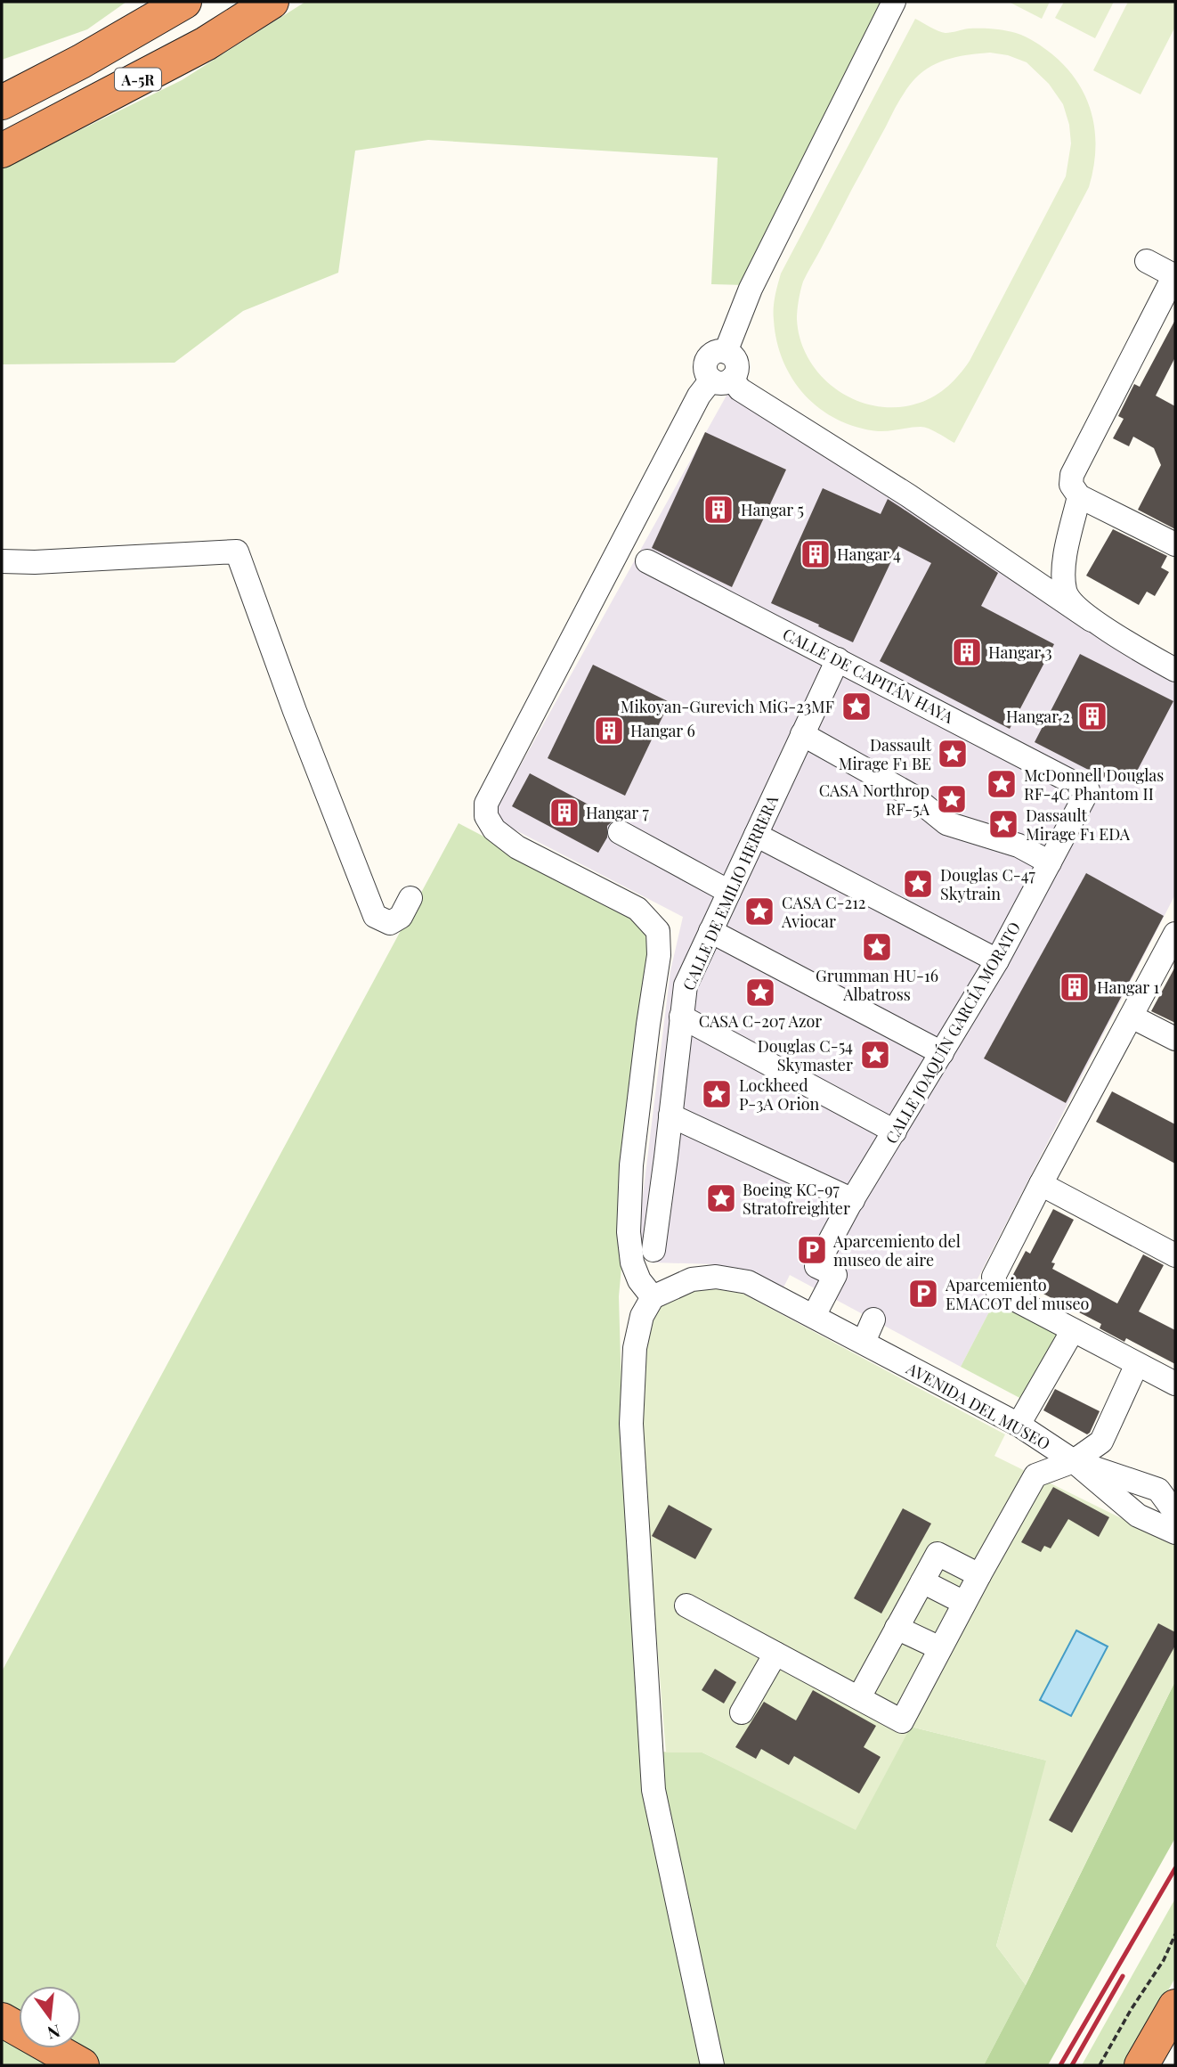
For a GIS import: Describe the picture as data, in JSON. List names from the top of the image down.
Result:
{
  "streets": {
    "highway": ["A-5R"],
    "street": [
      "CALLE DE CAPITÁN HAYA",
      "CALLE DE EMILIO HERRERA",
      "CALLE JOAQUÍN GARCÍA MORATO",
      "AVENIDA DEL MUSEO"
    ]
  },
  "crossings": [
    ["CALLE DE CAPITÁN HAYA", "CALLE DE EMILIO HERRERA"],
    ["CALLE DE CAPITÁN HAYA", "CALLE JOAQUÍN GARCÍA MORATO"],
    ["CALLE JOAQUÍN GARCÍA MORATO", "AVENIDA DEL MUSEO"]
  ],
  "places": {
    "building": [
      "Hangar 5",
      "Hangar 4",
      "Hangar 3",
      "Hangar 2",
      "Hangar 6",
      "Hangar 7",
      "Hangar 1"
    ],
    "place": [
      "Mikoyan-Gurevich MiG-23MF",
      "Dassault Mirage F1 BE",
      "McDonnell Douglas RF-4C Phantom II",
      "CASA Northrop RF-5A",
      "Dassault Mirage F1 EDA",
      "Douglas C-47 Skytrain",
      "CASA C-212 Aviocar",
      "Grumman HU-16 Albatross",
      "CASA C-207 Azor",
      "Douglas C-54 Skymaster",
      "Lockheed P-3A Orion",
      "Boeing KC-97 Stratofreighter"
    ],
    "parking": ["Aparcemiento del museo de aire", "Aparcemiento EMACOT del museo"]
  },
  "north": "bottom"
}
